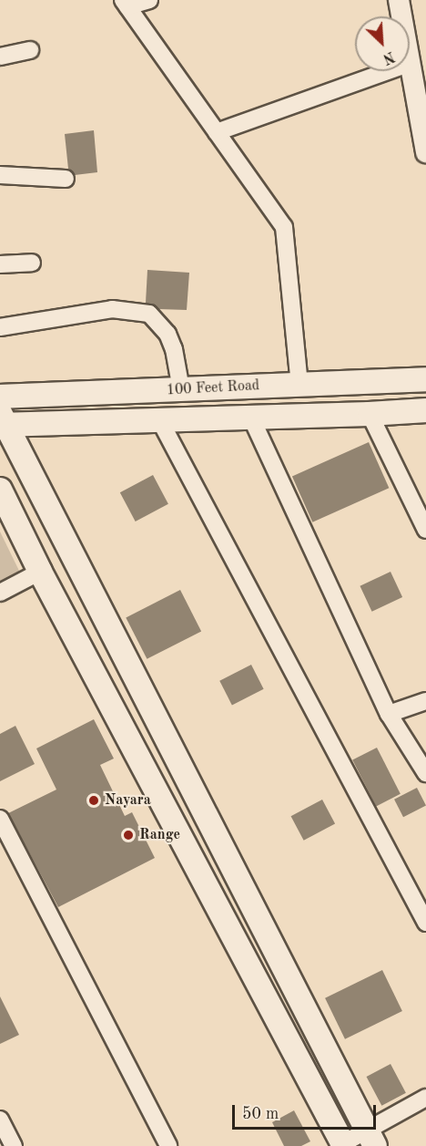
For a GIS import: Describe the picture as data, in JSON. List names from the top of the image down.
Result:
{
  "streets": {
    "main road": ["100 Feet Road"]
  },
  "places": ["Nayara", "Range"],
  "scale_bar": "50 m",
  "north": "bottom right"
}
